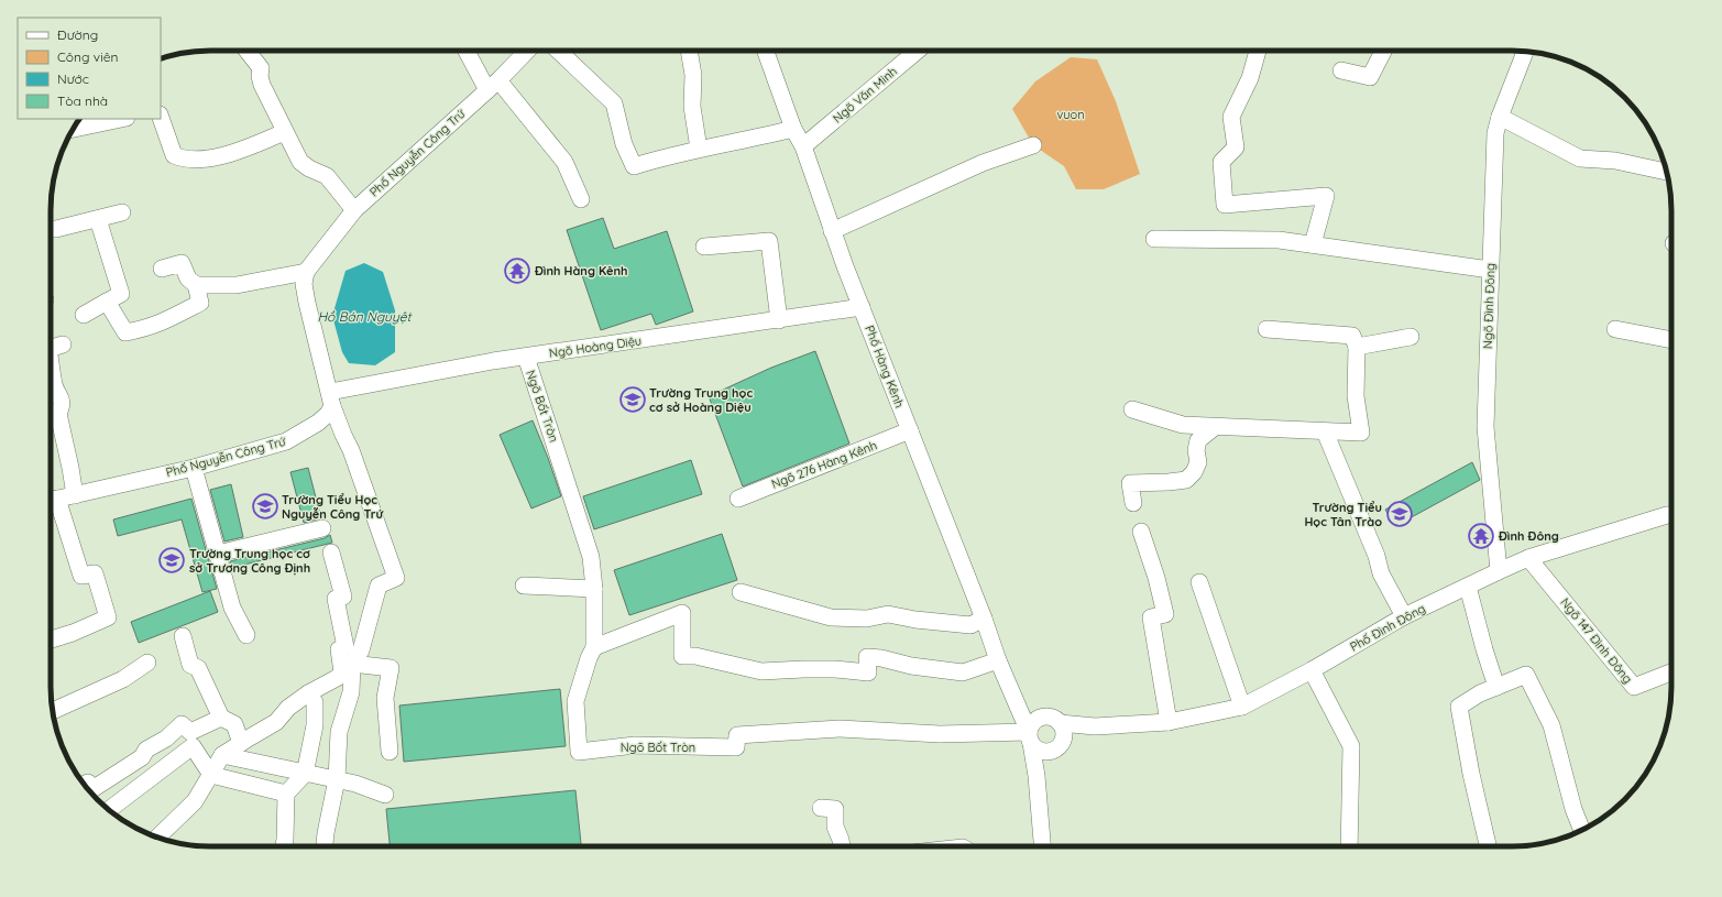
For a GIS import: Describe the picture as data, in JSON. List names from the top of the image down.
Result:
{
  "streets": {
    "street": [
      "Ngõ Văn Minh",
      "Phố Nguyễn Công Trứ",
      "Ngõ Đình Đông",
      "Ngõ Hoàng Diệu",
      "Phố Hàng Kênh",
      "Ngõ Bốt Tròn",
      "Ngõ 276 Hàng Kênh",
      "Phố Đình Đông",
      "Ngõ 147 Đình Đông"
    ]
  },
  "crossings": [
    ["Ngõ Văn Minh", "Phố Hàng Kênh"],
    ["Phố Nguyễn Công Trứ", "Ngõ Hoàng Diệu"],
    ["Ngõ Đình Đông", "Phố Đình Đông"],
    ["Ngõ Hoàng Diệu", "Phố Hàng Kênh"],
    ["Ngõ Hoàng Diệu", "Ngõ Bốt Tròn"],
    ["Phố Hàng Kênh", "Ngõ Bốt Tròn"],
    ["Phố Hàng Kênh", "Ngõ 276 Hàng Kênh"],
    ["Phố Hàng Kênh", "Phố Đình Đông"],
    ["Ngõ Bốt Tròn", "Phố Đình Đông"],
    ["Phố Đình Đông", "Ngõ 147 Đình Đông"]
  ],
  "water": ["Hồ Bán Nguyệt"],
  "parks": ["vuon"],
  "places": {
    "temple": ["Đình Hàng Kênh", "Đình Đông"],
    "school or university": [
      "Trường Trung học cơ sở Hoàng Diệu",
      "Trường Tiểu Học Nguyễn Công Trứ",
      "Trường Tiểu Học Tân Trào",
      "Trường Trung học cơ sở Trương Công Định"
    ]
  },
  "legend": [
    "Đường",
    "Công viên",
    "Nước",
    "Tòa nhà"
  ]
}
